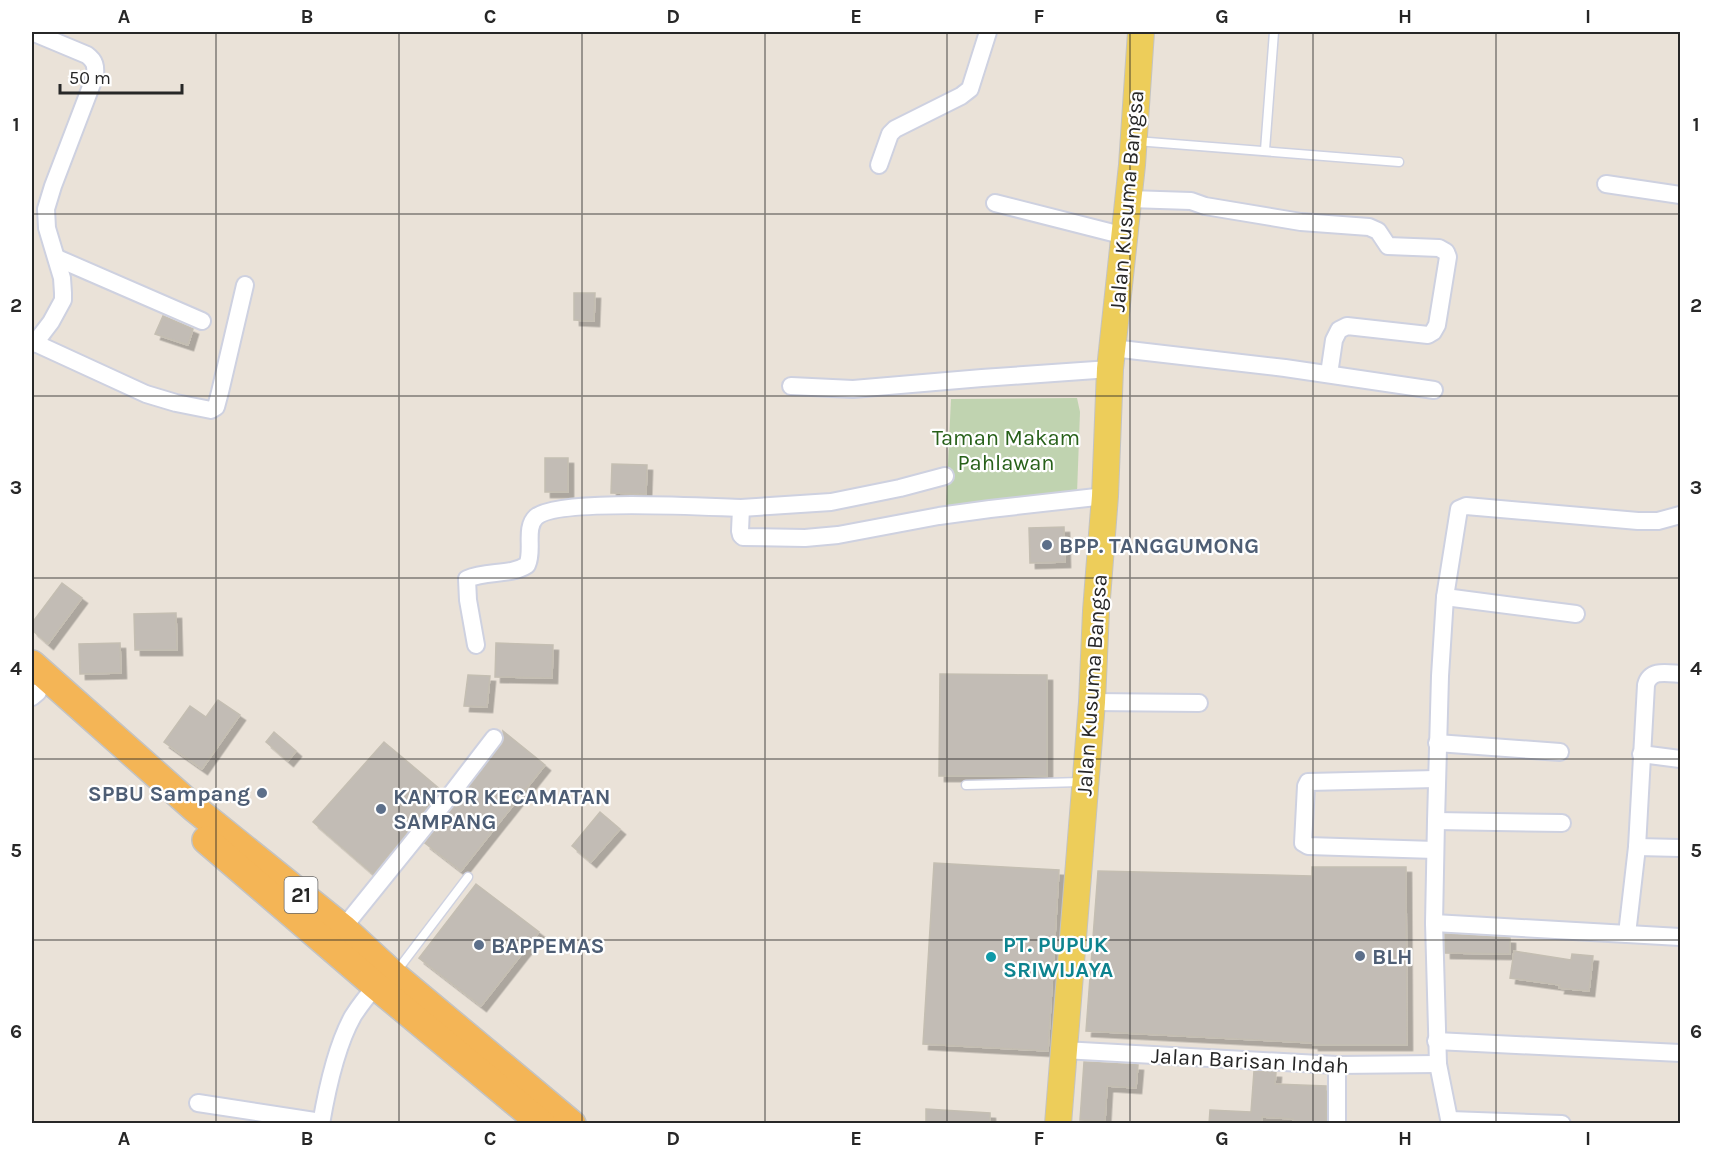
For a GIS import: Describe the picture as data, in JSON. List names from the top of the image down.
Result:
{
  "streets": {
    "highway": ["21"],
    "main road": ["Jalan Kusuma Bangsa"],
    "street": ["Jalan Barisan Indah"]
  },
  "crossings": [
    ["Jalan Kusuma Bangsa", "Jalan Barisan Indah"]
  ],
  "parks": ["Taman Makam Pahlawan"],
  "places": [
    "BPP. TANGGUMONG",
    "SPBU Sampang",
    "KANTOR KECAMATAN SAMPANG",
    "BAPPEMAS",
    "BLH",
    "PT. PUPUK SRIWIJAYA"
  ],
  "scale_bar": "50 m",
  "grid": {
    "columns": [
      "A",
      "B",
      "C",
      "D",
      "E",
      "F",
      "G",
      "H",
      "I"
    ],
    "rows": [
      "1",
      "2",
      "3",
      "4",
      "5",
      "6"
    ]
  }
}
